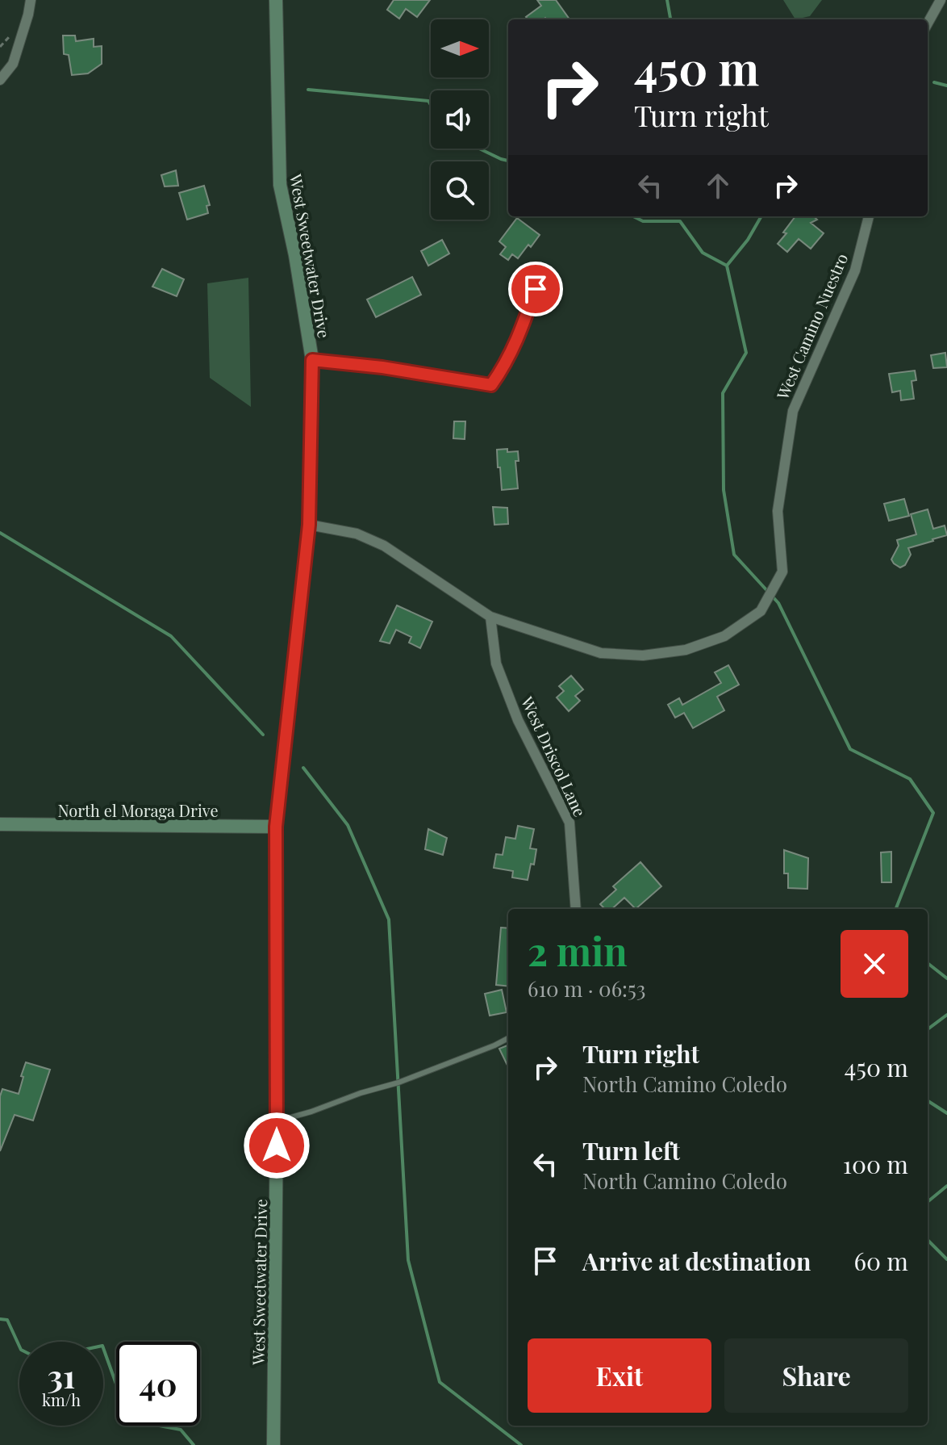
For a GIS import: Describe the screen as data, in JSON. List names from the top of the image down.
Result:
{
  "streets": {
    "street": [
      "West Sweetwater Drive",
      "West Camino Nuestro",
      "West Driscol Lane",
      "North el Moraga Drive"
    ]
  },
  "crossings": [
    ["West Sweetwater Drive", "West Camino Nuestro"],
    ["West Sweetwater Drive", "North el Moraga Drive"],
    ["West Camino Nuestro", "West Driscol Lane"]
  ],
  "north": "right",
  "page": {
    "turn": ["450 m", "Turn right"],
    "heading": ["2 min", "610 m · 06:53"],
    "list": [
      {
        "name": "Turn right",
        "note": "North Camino Coledo",
        "value": "450 m"
      },
      {
        "name": "Turn left",
        "note": "North Camino Coledo",
        "value": "100 m"
      },
      {
        "name": "Arrive at destination",
        "value": "60 m"
      }
    ],
    "buttons": ["Exit", "Share"],
    "speed": "31 km/h",
    "limit": "40"
  }
}
